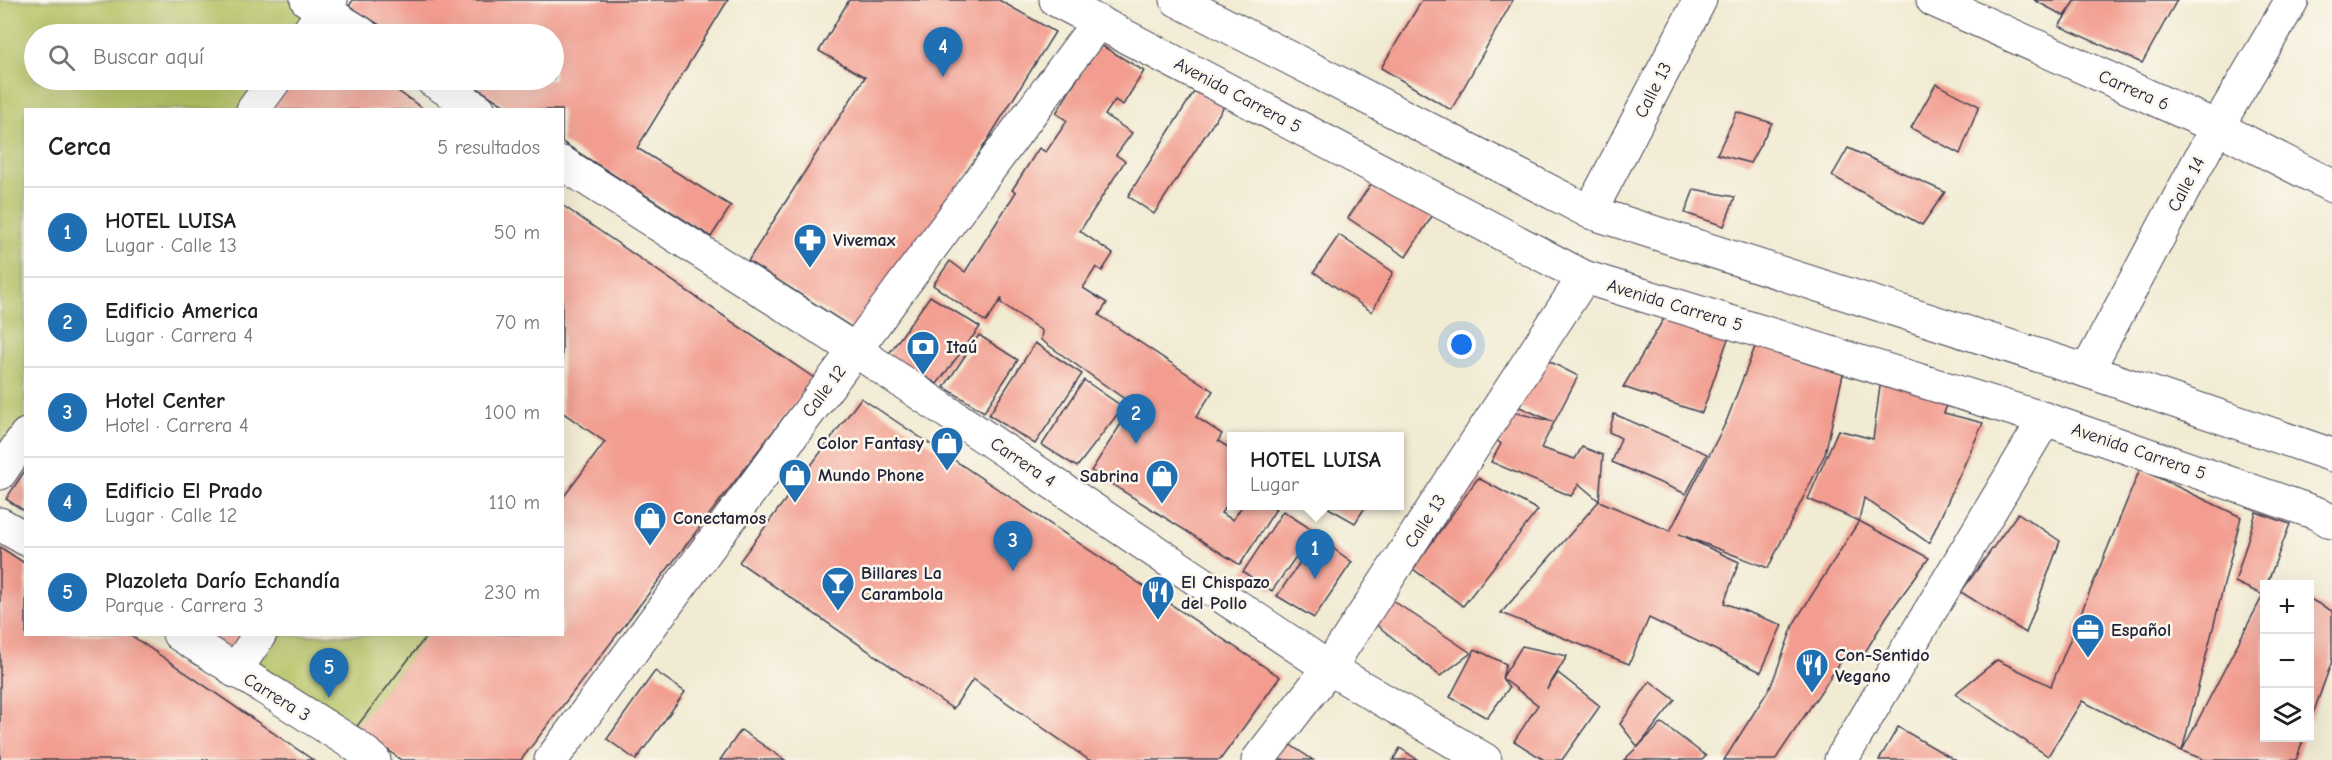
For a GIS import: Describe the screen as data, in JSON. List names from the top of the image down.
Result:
{
  "streets": {
    "street": [
      "Calle 13",
      "Carrera 6",
      "Avenida Carrera 5",
      "Calle 14",
      "Calle 12",
      "Carrera 4",
      "Carrera 3"
    ]
  },
  "crossings": [
    ["Calle 13", "Avenida Carrera 5"],
    ["Calle 13", "Carrera 4"],
    ["Carrera 6", "Calle 14"],
    ["Avenida Carrera 5", "Calle 12"],
    ["Calle 12", "Carrera 4"]
  ],
  "places": {
    "pharmacy": ["Vivemax"],
    "bank": ["Itaú"],
    "shop": [
      "Color Fantasy",
      "Mundo Phone",
      "Sabrina",
      "Conectamos"
    ],
    "bar": ["Billares La Carambola"],
    "restaurant": ["El Chispazo del Pollo", "Con-Sentido Vegano"],
    "office": ["Español"]
  },
  "page": {
    "search": "Buscar aquí",
    "pins": [
      "4",
      "2",
      "3",
      "1",
      "5"
    ],
    "heading": ["Cerca", "5 resultados"],
    "list": [
      {
        "mark": "1",
        "name": "HOTEL LUISA",
        "note": "Lugar · Calle 13",
        "value": "50 m"
      },
      {
        "mark": "2",
        "name": "Edificio America",
        "note": "Lugar · Carrera 4",
        "value": "70 m"
      },
      {
        "mark": "3",
        "name": "Hotel Center",
        "note": "Hotel · Carrera 4",
        "value": "100 m"
      },
      {
        "mark": "4",
        "name": "Edificio El Prado",
        "note": "Lugar · Calle 12",
        "value": "110 m"
      },
      {
        "mark": "5",
        "name": "Plazoleta Darío Echandía",
        "note": "Parque · Carrera 3",
        "value": "230 m"
      }
    ],
    "popup": ["HOTEL LUISA", "Lugar"],
    "map_buttons": ["+", "−"]
  }
}
